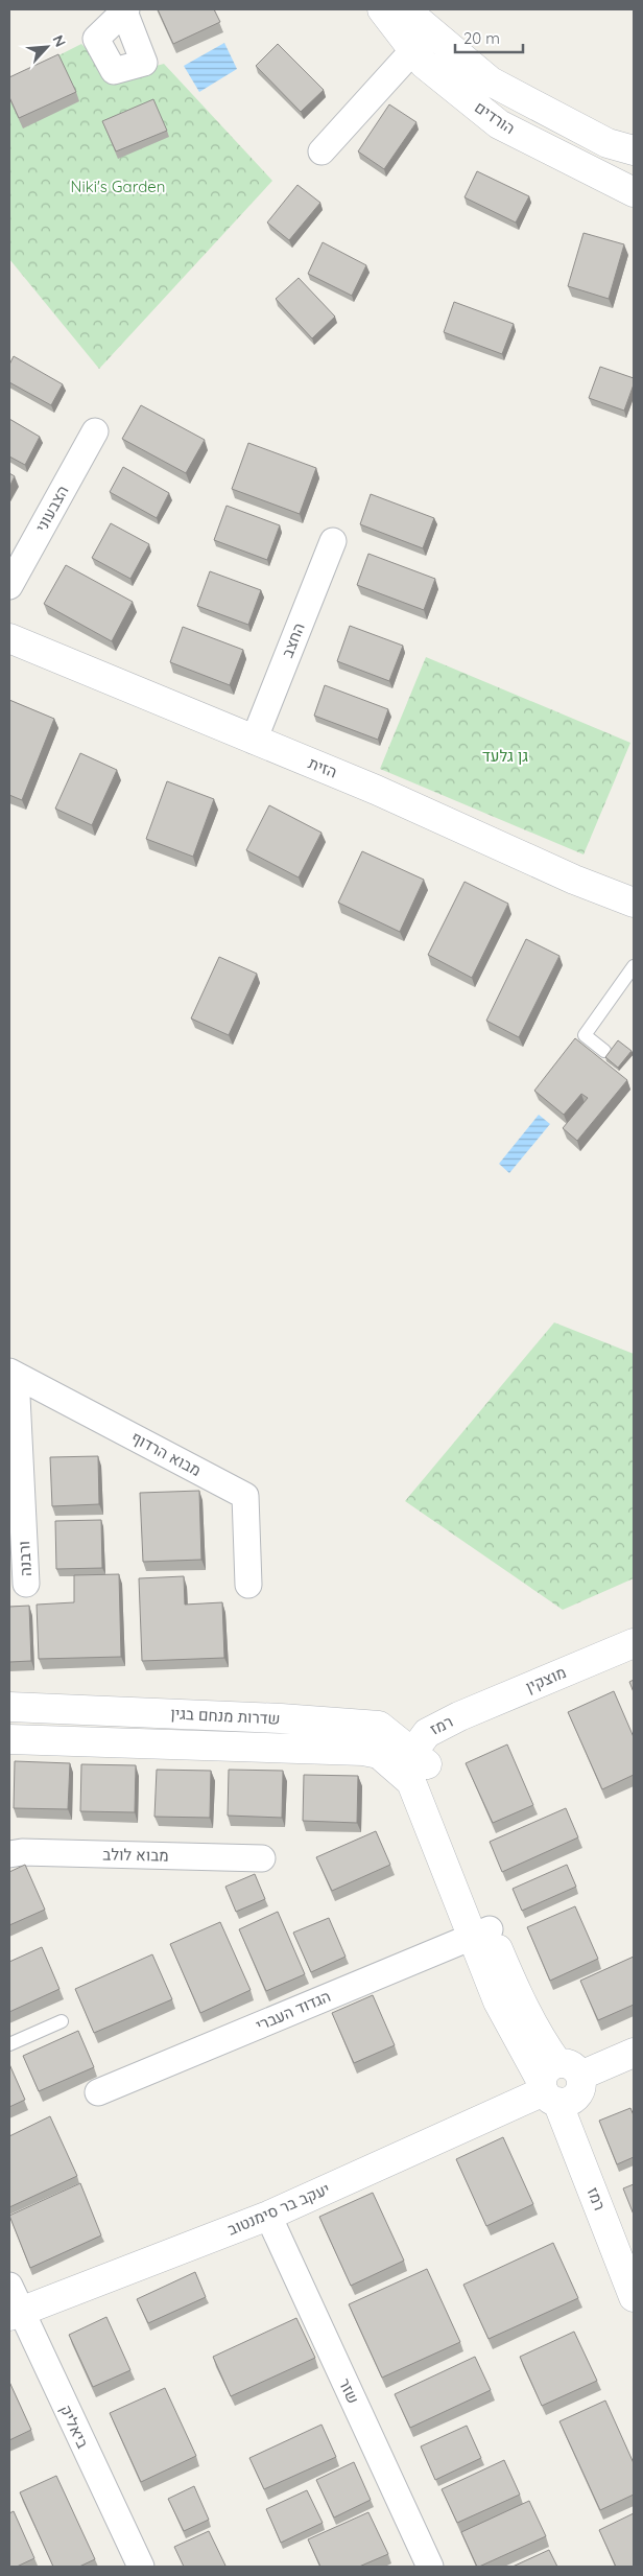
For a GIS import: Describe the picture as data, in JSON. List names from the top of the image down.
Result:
{
  "streets": {
    "street": [
      "הורדים",
      "הצבעוני",
      "החצב",
      "הזית",
      "מבוא הרדוף",
      "ורבנה",
      "מוצקין",
      "שדרות מנחם בגין",
      "רמז",
      "מבוא לולב",
      "הגדוד העברי",
      "יעקב בר סימנטוב",
      "שזר",
      "ביאליק"
    ]
  },
  "crossings": [
    ["החצב", "הזית"],
    ["מבוא הרדוף", "ורבנה"],
    ["מוצקין", "רמז"],
    ["שדרות מנחם בגין", "רמז"],
    ["רמז", "הגדוד העברי"],
    ["רמז", "יעקב בר סימנטוב"],
    ["יעקב בר סימנטוב", "שזר"],
    ["יעקב בר סימנטוב", "ביאליק"]
  ],
  "parks": ["Niki's Garden", "גן גלעד"],
  "scale_bar": "20 m",
  "north": "top right"
}
